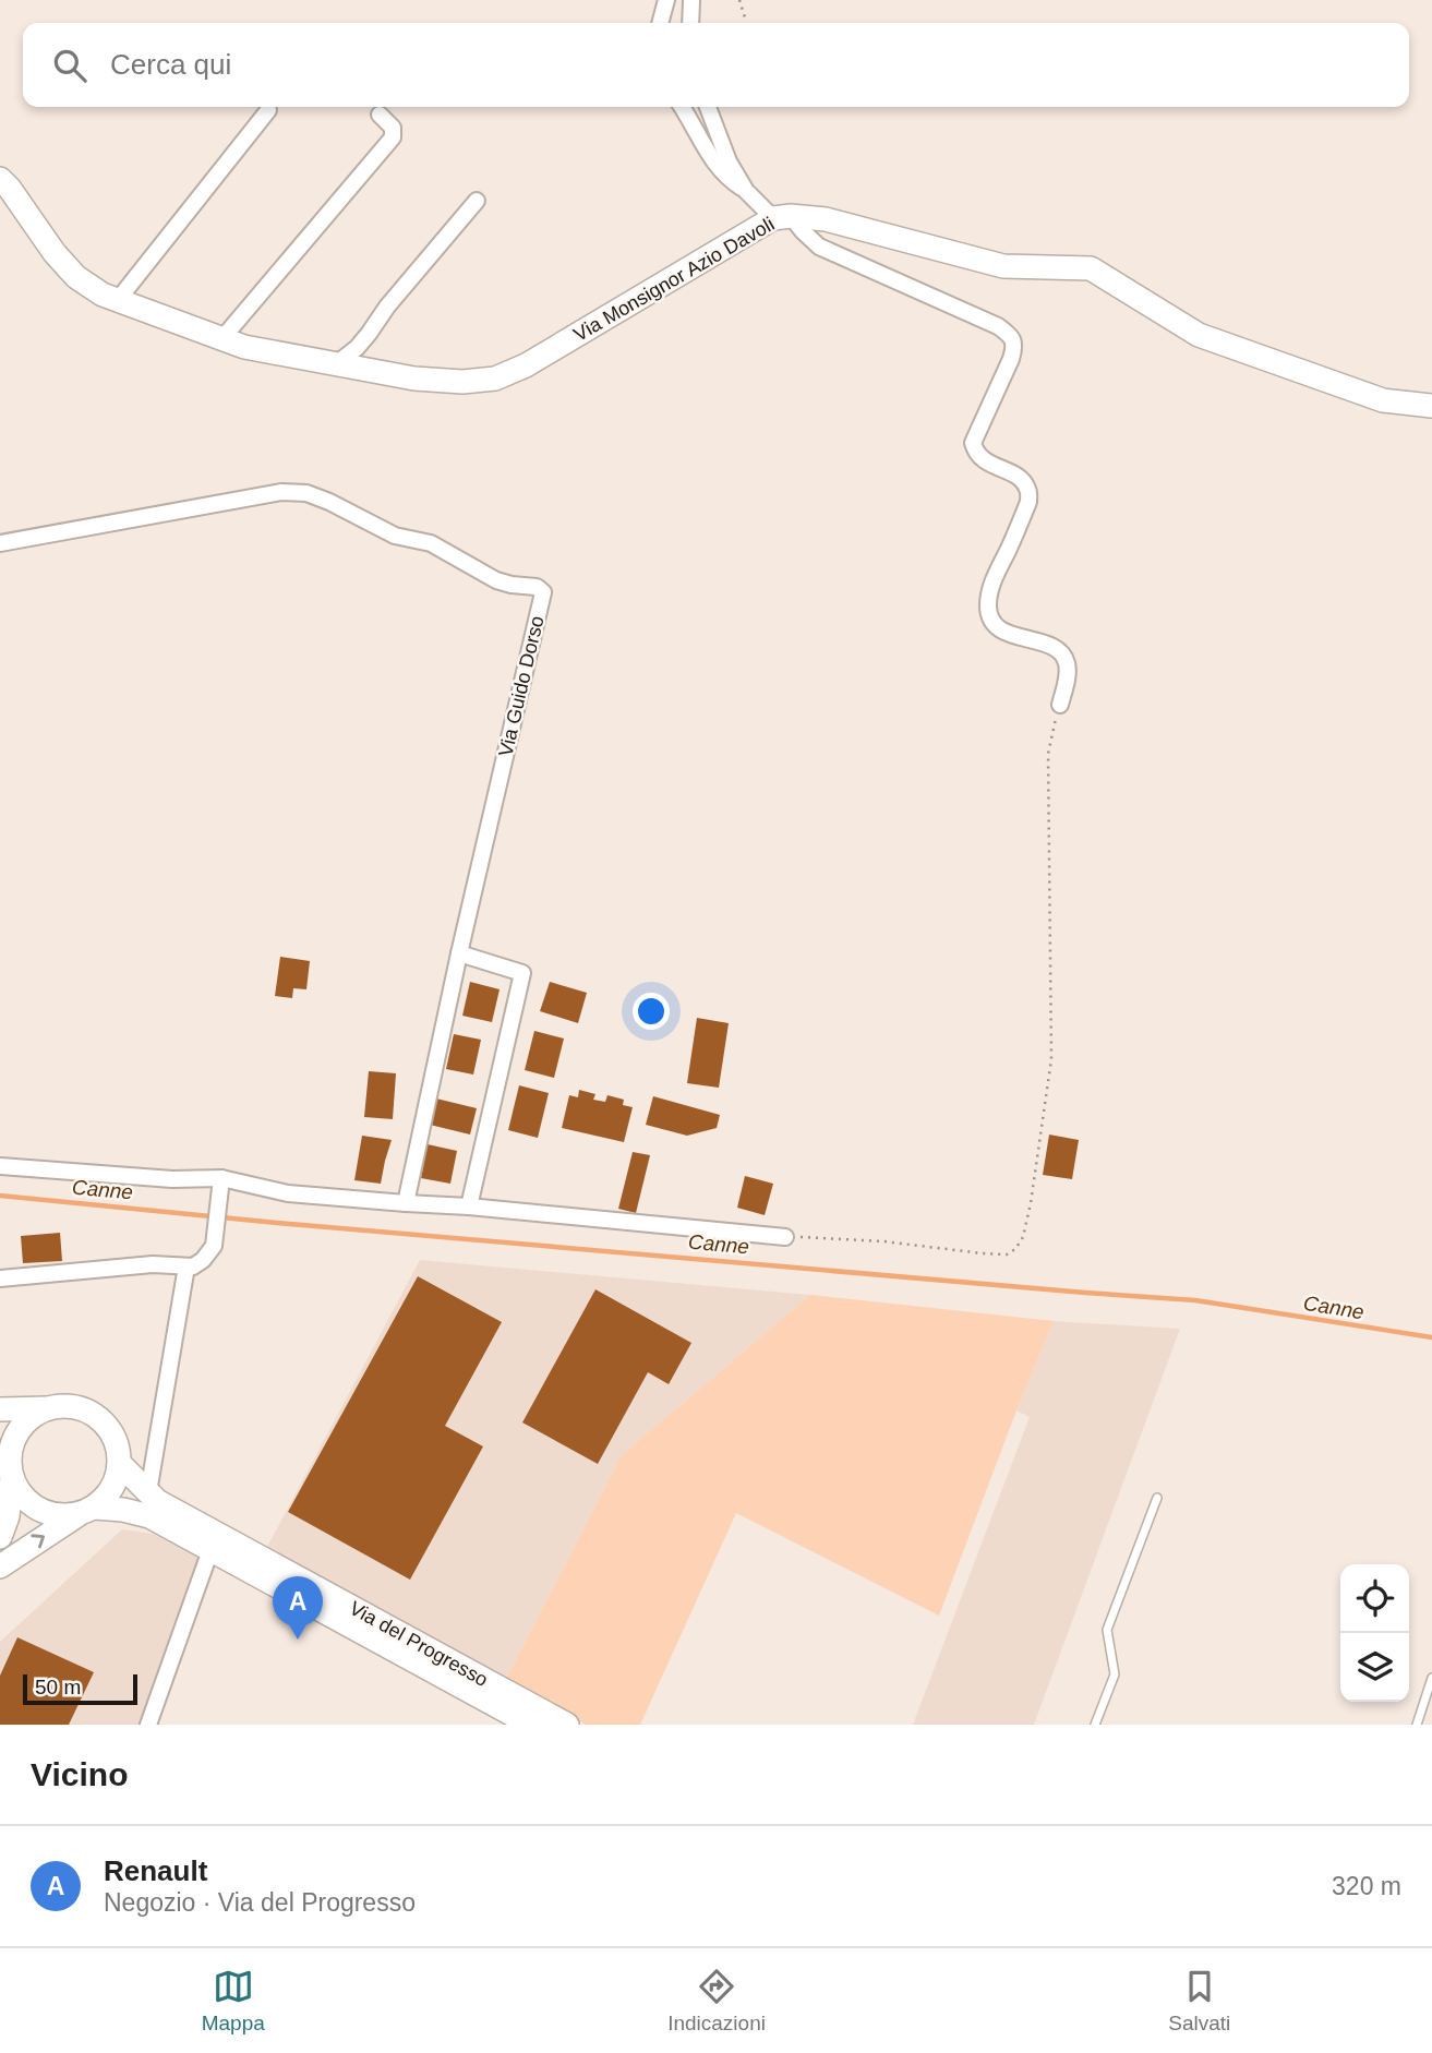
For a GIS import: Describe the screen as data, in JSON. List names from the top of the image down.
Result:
{
  "streets": {
    "street": ["Via Monsignor Azio Davoli", "Via Guido Dorso", "Via del Progresso"]
  },
  "water": ["Canne"],
  "scale_bar": "50 m",
  "page": {
    "search": "Cerca qui",
    "pins": "A",
    "scale": "50 m",
    "heading": "Vicino",
    "list": [
      {
        "mark": "A",
        "name": "Renault",
        "note": "Negozio · Via del Progresso",
        "value": "320 m"
      }
    ],
    "nav": ["Mappa", "Indicazioni", "Salvati"]
  }
}
